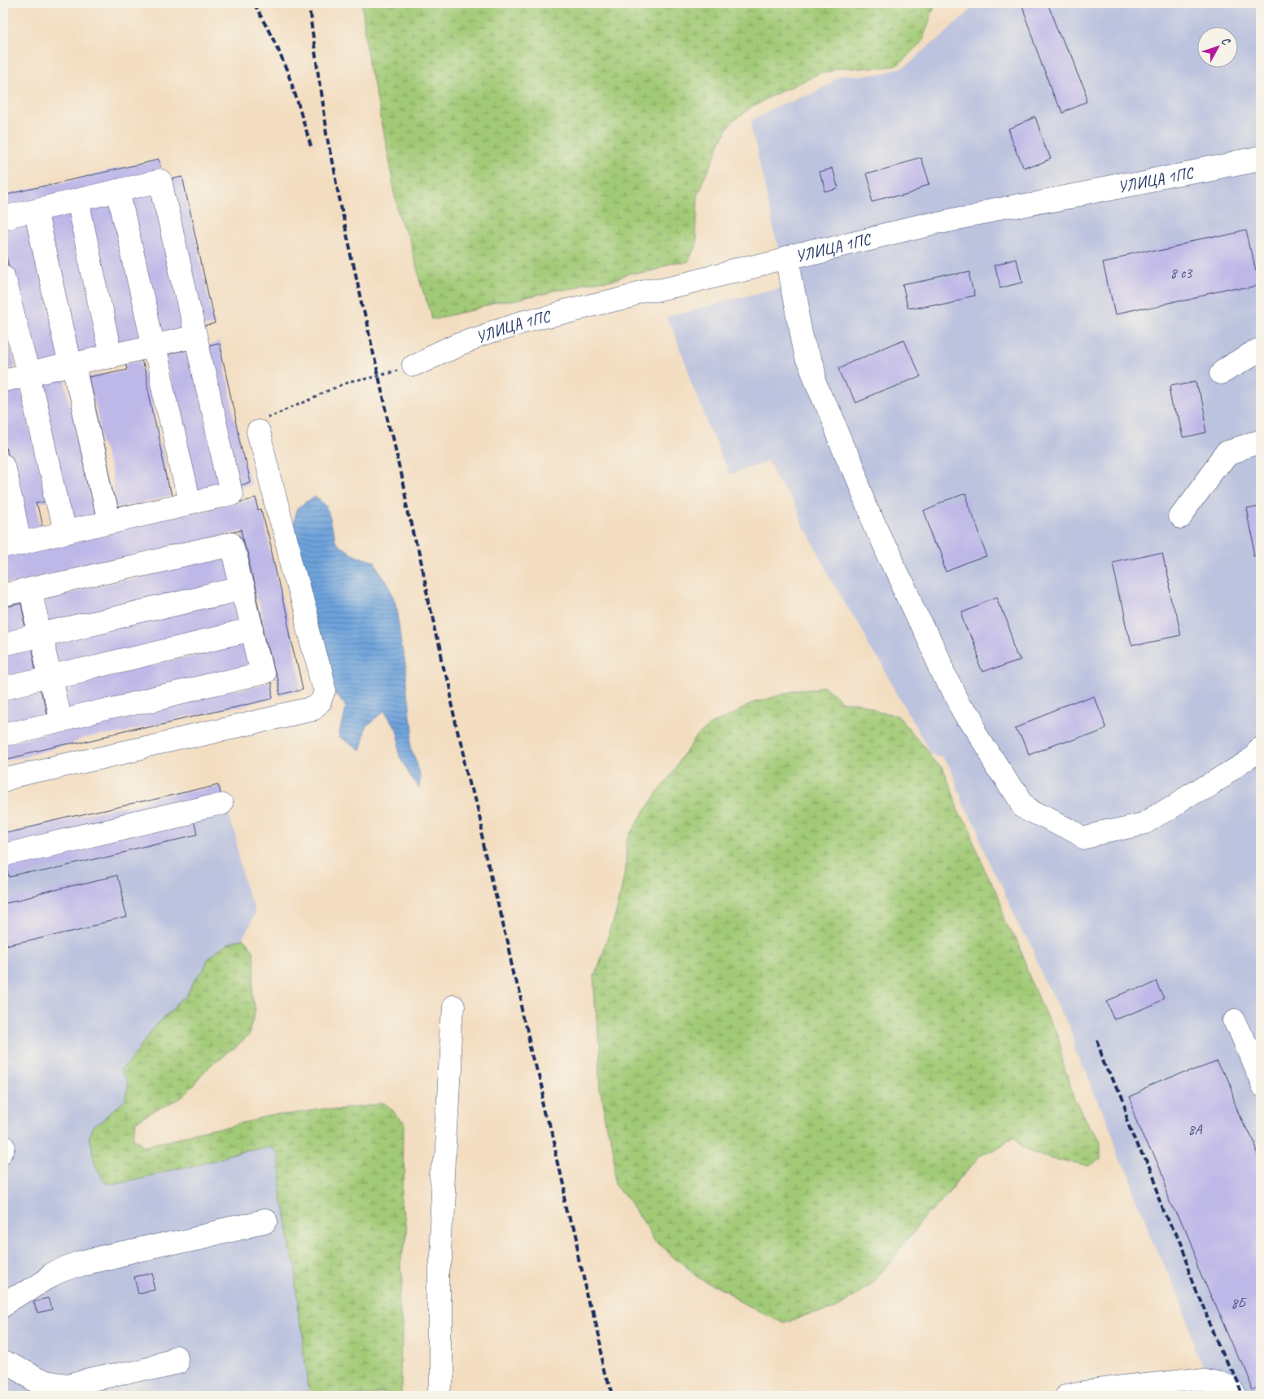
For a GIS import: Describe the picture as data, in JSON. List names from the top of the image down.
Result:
{
  "streets": {
    "street": ["УЛИЦА 1ПС"]
  },
  "house_numbers": ["8 с3", "8А", "8Б"],
  "north": "top right"
}
